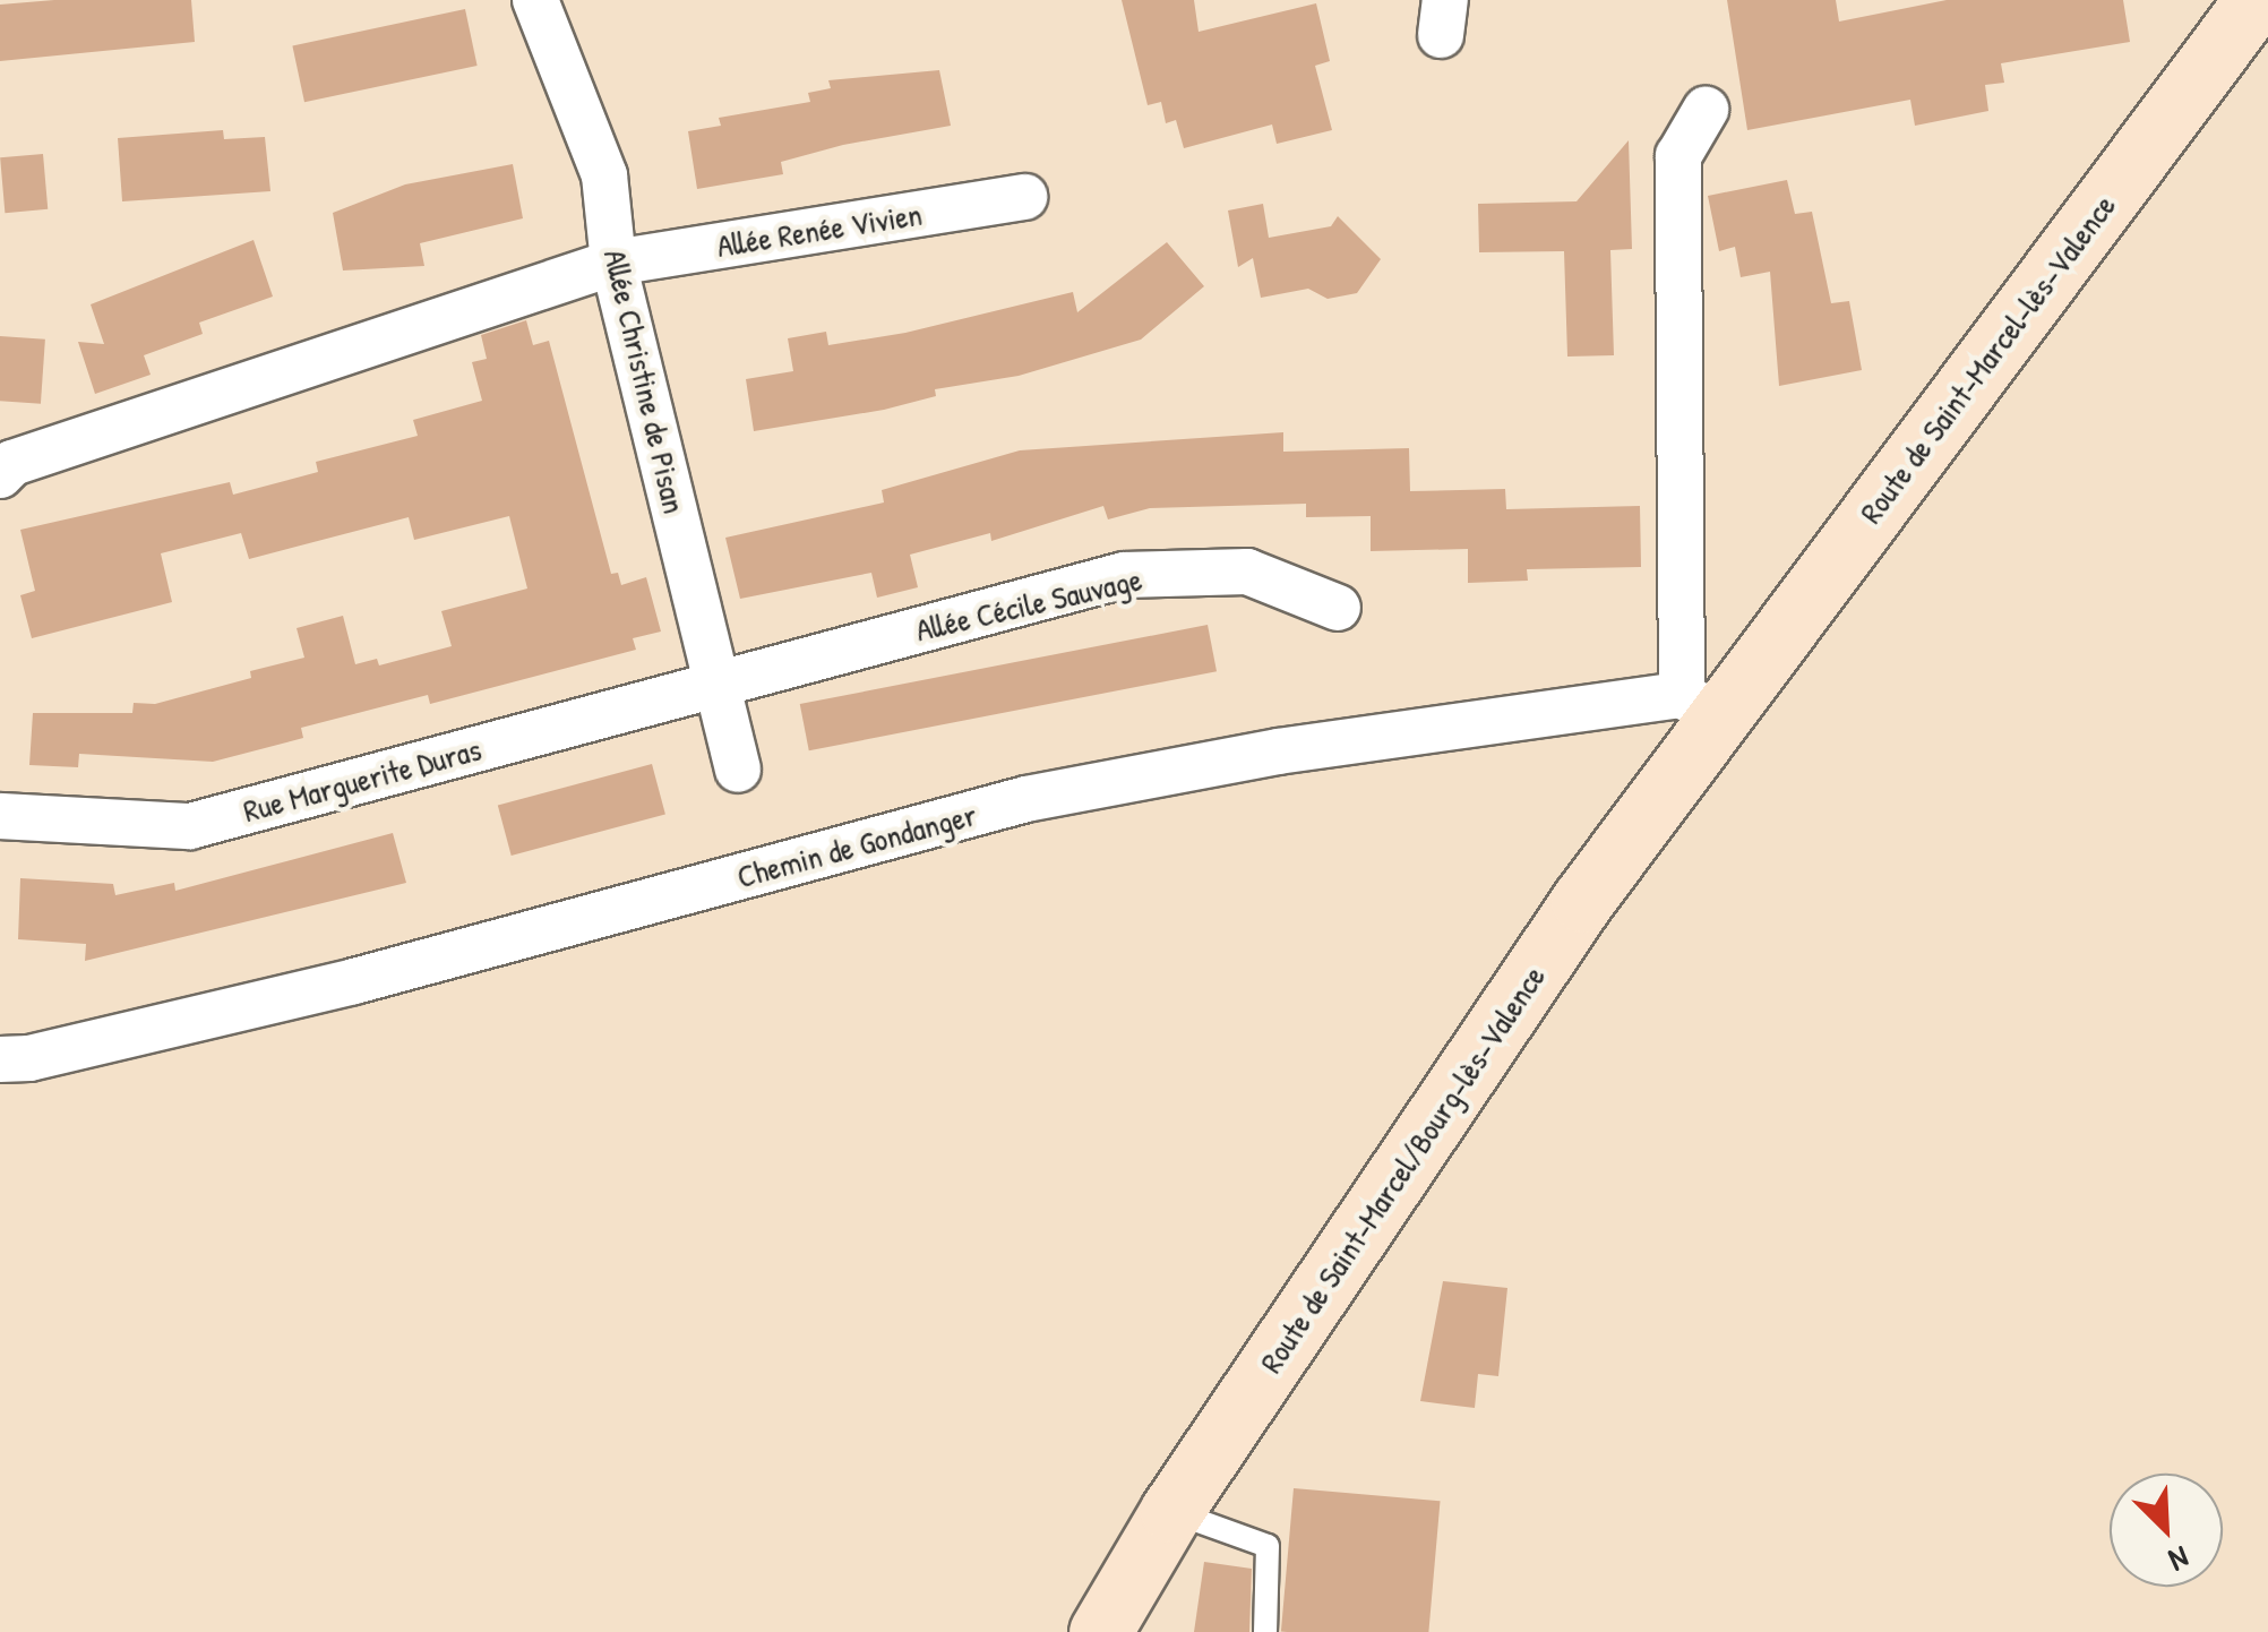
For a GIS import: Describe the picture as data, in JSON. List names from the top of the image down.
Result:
{
  "streets": {
    "main road": ["Route de Saint-Marcel-lès-Valence", "Route de Saint-Marcel/Bourg-lès-Valence"],
    "street": [
      "Allée Renée Vivien",
      "Allée Christine de Pisan",
      "Allée Cécile Sauvage",
      "Rue Marguerite Duras",
      "Chemin de Gondanger"
    ]
  },
  "crossings": [
    ["Allée Renée Vivien", "Allée Christine de Pisan"],
    ["Route de Saint-Marcel-lès-Valence", "Chemin de Gondanger"],
    ["Route de Saint-Marcel-lès-Valence", "Route de Saint-Marcel/Bourg-lès-Valence"],
    ["Allée Christine de Pisan", "Allée Cécile Sauvage"],
    ["Allée Christine de Pisan", "Rue Marguerite Duras"],
    ["Allée Cécile Sauvage", "Rue Marguerite Duras"],
    ["Chemin de Gondanger", "Route de Saint-Marcel/Bourg-lès-Valence"]
  ],
  "north": "bottom right"
}
